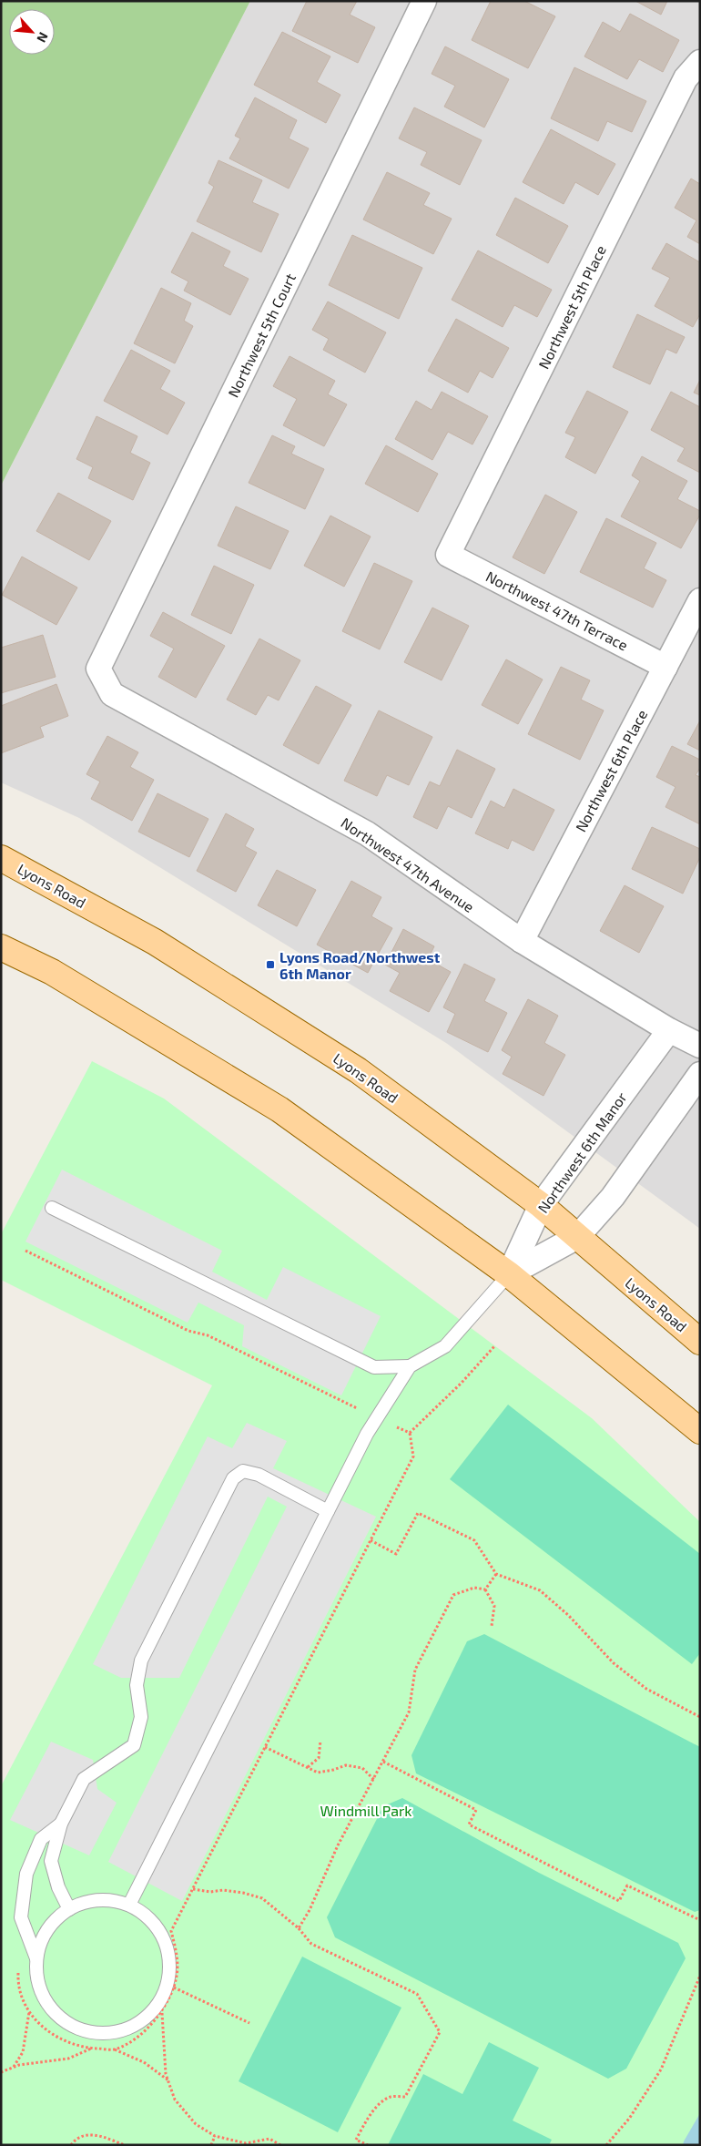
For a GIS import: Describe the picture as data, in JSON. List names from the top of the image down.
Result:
{
  "streets": {
    "main road": ["Lyons Road"],
    "street": [
      "Northwest 5th Place",
      "Northwest 5th Court",
      "Northwest 47th Terrace",
      "Northwest 6th Place",
      "Northwest 47th Avenue",
      "Northwest 6th Manor"
    ]
  },
  "crossings": [
    ["Northwest 5th Place", "Northwest 47th Terrace"],
    ["Northwest 5th Court", "Northwest 47th Avenue"],
    ["Northwest 47th Terrace", "Northwest 6th Place"],
    ["Northwest 6th Place", "Northwest 47th Avenue"],
    ["Northwest 47th Avenue", "Northwest 6th Manor"],
    ["Lyons Road", "Northwest 6th Manor"]
  ],
  "parks": ["Windmill Park"],
  "places": {
    "transit": ["Lyons Road/Northwest 6th Manor"]
  },
  "north": "bottom right"
}
